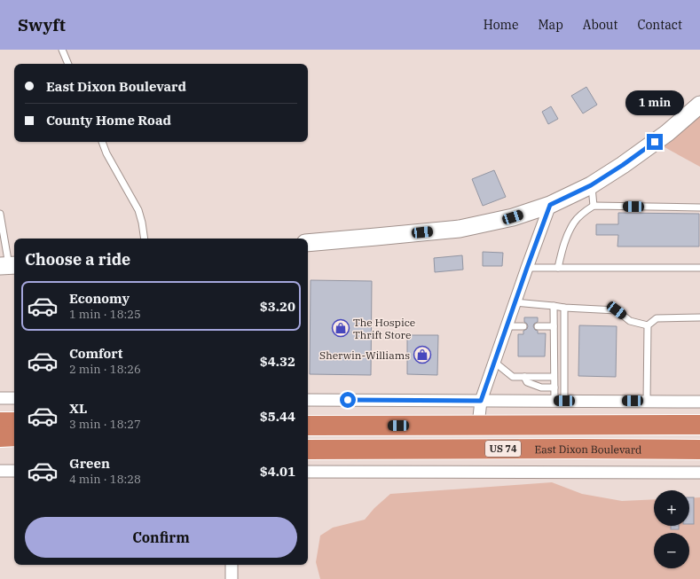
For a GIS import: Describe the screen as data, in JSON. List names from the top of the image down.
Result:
{
  "streets": {
    "highway": ["US 74", "East Dixon Boulevard"]
  },
  "places": {
    "shop": ["The Hospice Thrift Store", "Sherwin-Williams"]
  },
  "page": {
    "header": "Swyft",
    "nav": [
      "Home",
      "Map",
      "About",
      "Contact"
    ],
    "banner": ["East Dixon Boulevard", "County Home Road"],
    "bubble": "1 min",
    "heading": "Choose a ride",
    "list": [
      {
        "name": "Economy",
        "note": "1 min · 18:25",
        "value": "$3.20"
      },
      {
        "name": "Comfort",
        "note": "2 min · 18:26",
        "value": "$4.32"
      },
      {
        "name": "XL",
        "note": "3 min · 18:27",
        "value": "$5.44"
      },
      {
        "name": "Green",
        "note": "4 min · 18:28",
        "value": "$4.01"
      }
    ],
    "map_buttons": ["+", "−"],
    "buttons": "Confirm"
  }
}
